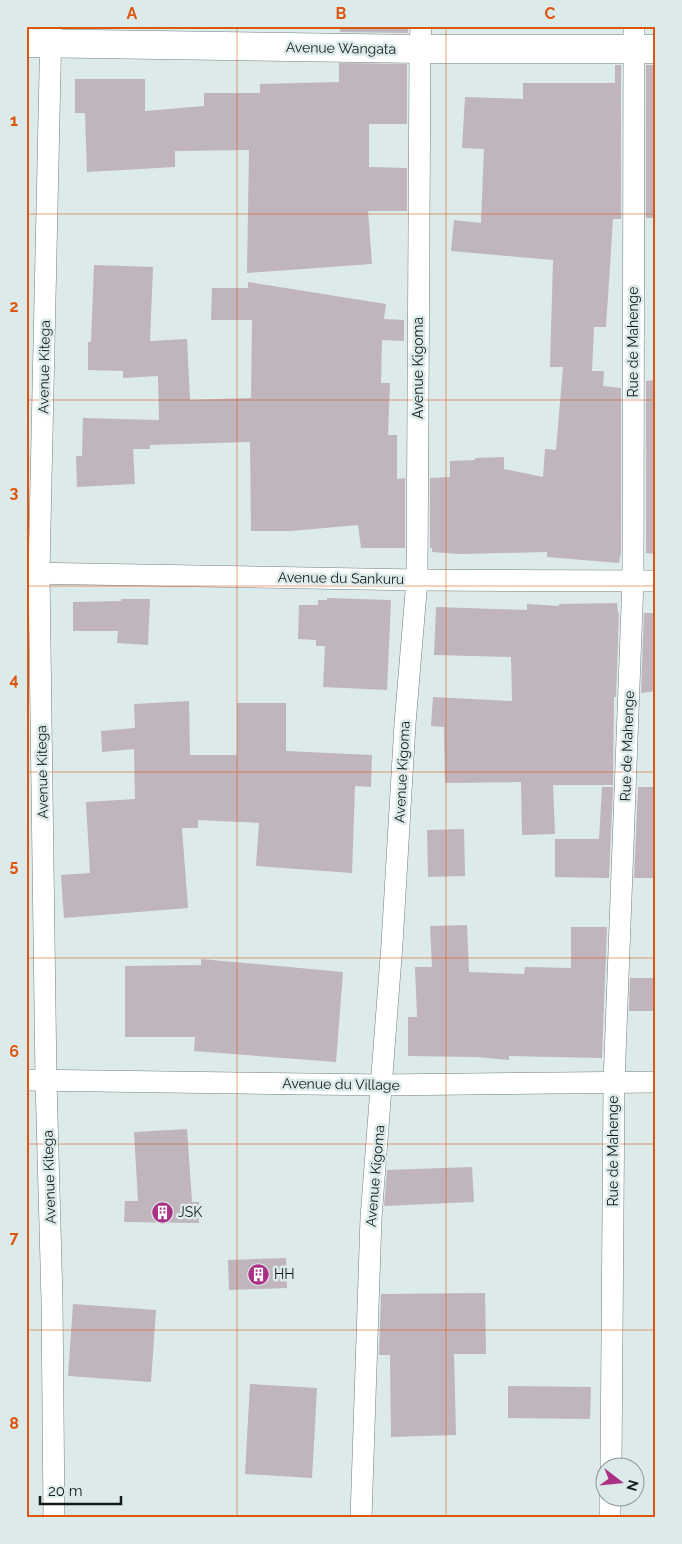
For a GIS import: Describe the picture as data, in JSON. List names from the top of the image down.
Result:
{
  "streets": {
    "street": [
      "Avenue Wangata",
      "Rue de Mahenge",
      "Avenue Kitega",
      "Avenue Kigoma",
      "Avenue du Sankuru",
      "Avenue du Village"
    ]
  },
  "crossings": [
    ["Avenue Wangata", "Rue de Mahenge"],
    ["Avenue Wangata", "Avenue Kitega"],
    ["Avenue Wangata", "Avenue Kigoma"],
    ["Rue de Mahenge", "Avenue du Sankuru"],
    ["Rue de Mahenge", "Avenue du Village"],
    ["Avenue Kitega", "Avenue du Sankuru"],
    ["Avenue Kitega", "Avenue du Village"],
    ["Avenue Kigoma", "Avenue du Sankuru"],
    ["Avenue Kigoma", "Avenue du Village"]
  ],
  "places": {
    "building": ["JSK", "HH"]
  },
  "scale_bar": "20 m",
  "north": "right",
  "grid": {
    "columns": ["A", "B", "C"],
    "rows": [
      "1",
      "2",
      "3",
      "4",
      "5",
      "6",
      "7",
      "8"
    ]
  }
}
